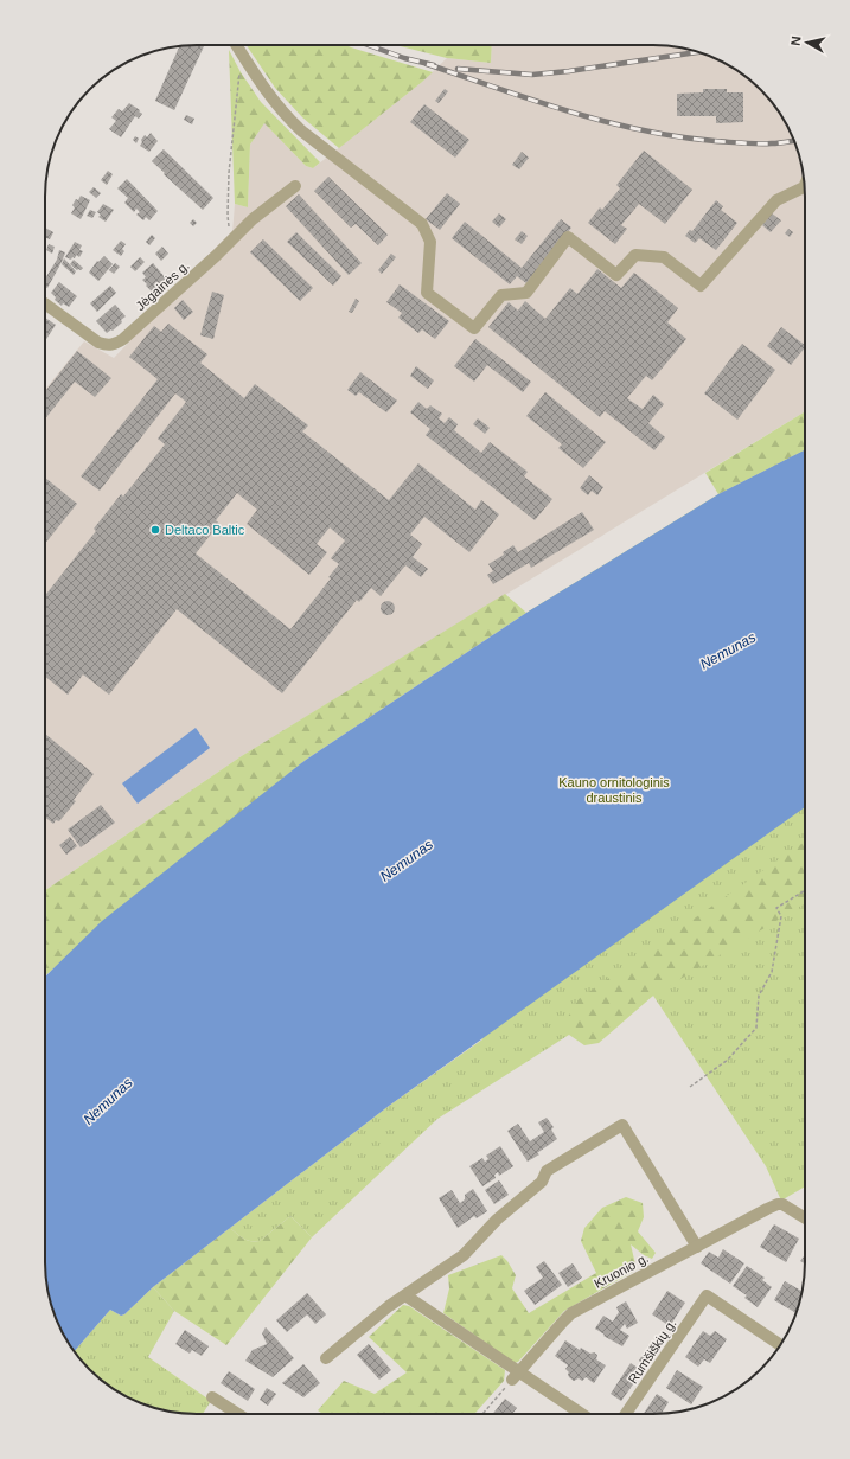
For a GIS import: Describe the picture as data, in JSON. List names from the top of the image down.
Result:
{
  "streets": {
    "street": ["Jėgainės g.", "Kruonio g.", "Rumšiškių g."]
  },
  "water": ["Nemunas"],
  "parks": ["Kauno ornitologinis draustinis"],
  "places": ["Deltaco Baltic"],
  "north": "left"
}
